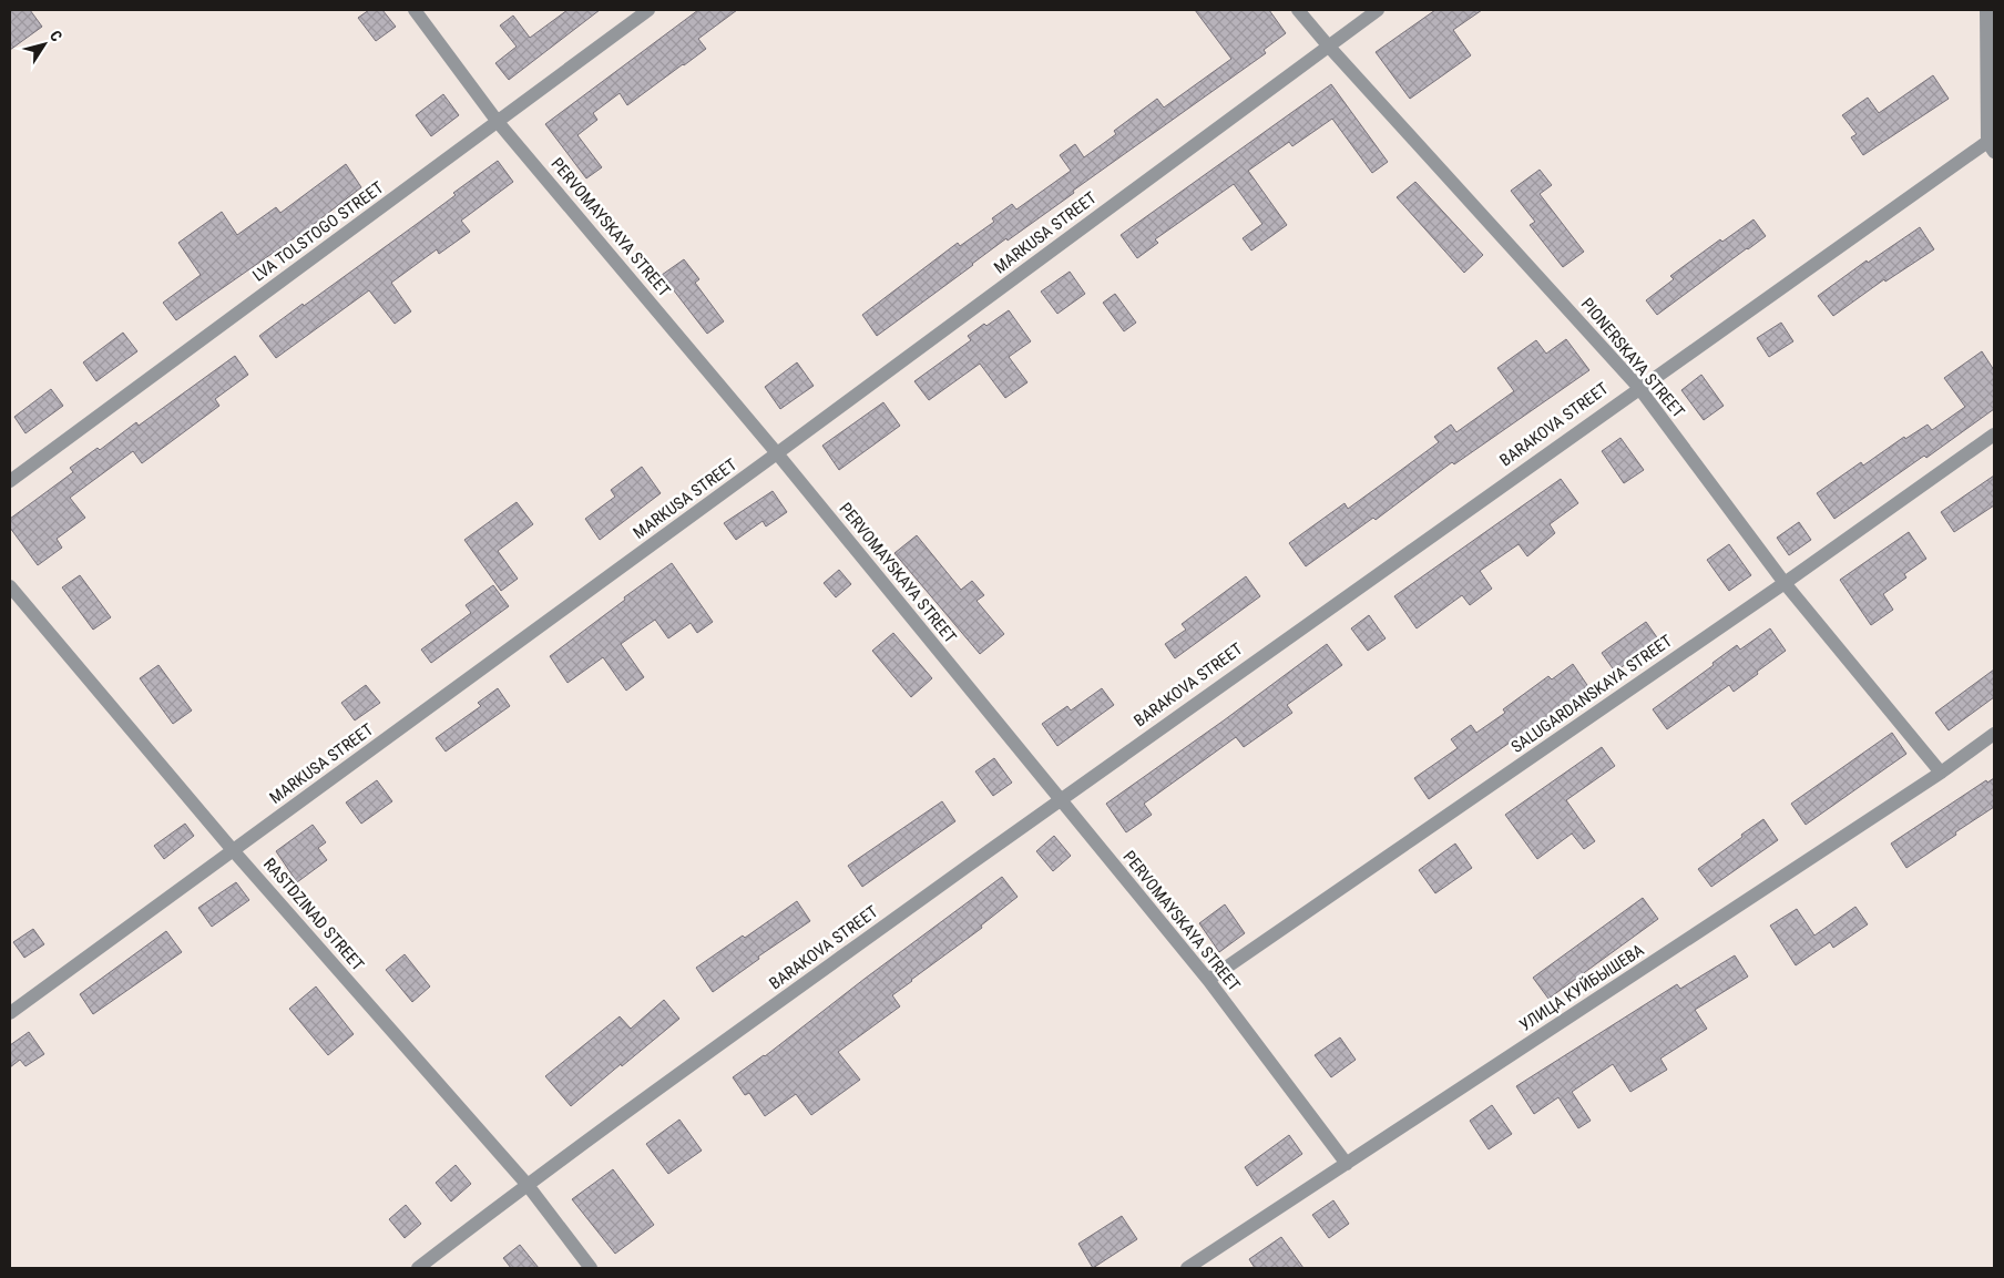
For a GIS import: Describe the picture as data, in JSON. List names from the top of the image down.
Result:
{
  "streets": {
    "street": [
      "PERVOMAYSKAYA STREET",
      "LVA TOLSTOGO STREET",
      "MARKUSA STREET",
      "PIONERSKAYA STREET",
      "BARAKOVA STREET",
      "SALUGARDANSKAYA STREET",
      "RASTDZINAD STREET",
      "УЛИЦА КУЙБЫШЕВА"
    ]
  },
  "crossings": [
    ["PERVOMAYSKAYA STREET", "LVA TOLSTOGO STREET"],
    ["PERVOMAYSKAYA STREET", "MARKUSA STREET"],
    ["PERVOMAYSKAYA STREET", "BARAKOVA STREET"],
    ["PERVOMAYSKAYA STREET", "SALUGARDANSKAYA STREET"],
    ["PERVOMAYSKAYA STREET", "УЛИЦА КУЙБЫШЕВА"],
    ["MARKUSA STREET", "PIONERSKAYA STREET"],
    ["MARKUSA STREET", "RASTDZINAD STREET"],
    ["PIONERSKAYA STREET", "BARAKOVA STREET"],
    ["PIONERSKAYA STREET", "SALUGARDANSKAYA STREET"],
    ["PIONERSKAYA STREET", "УЛИЦА КУЙБЫШЕВА"],
    ["BARAKOVA STREET", "RASTDZINAD STREET"]
  ],
  "north": "top right"
}
